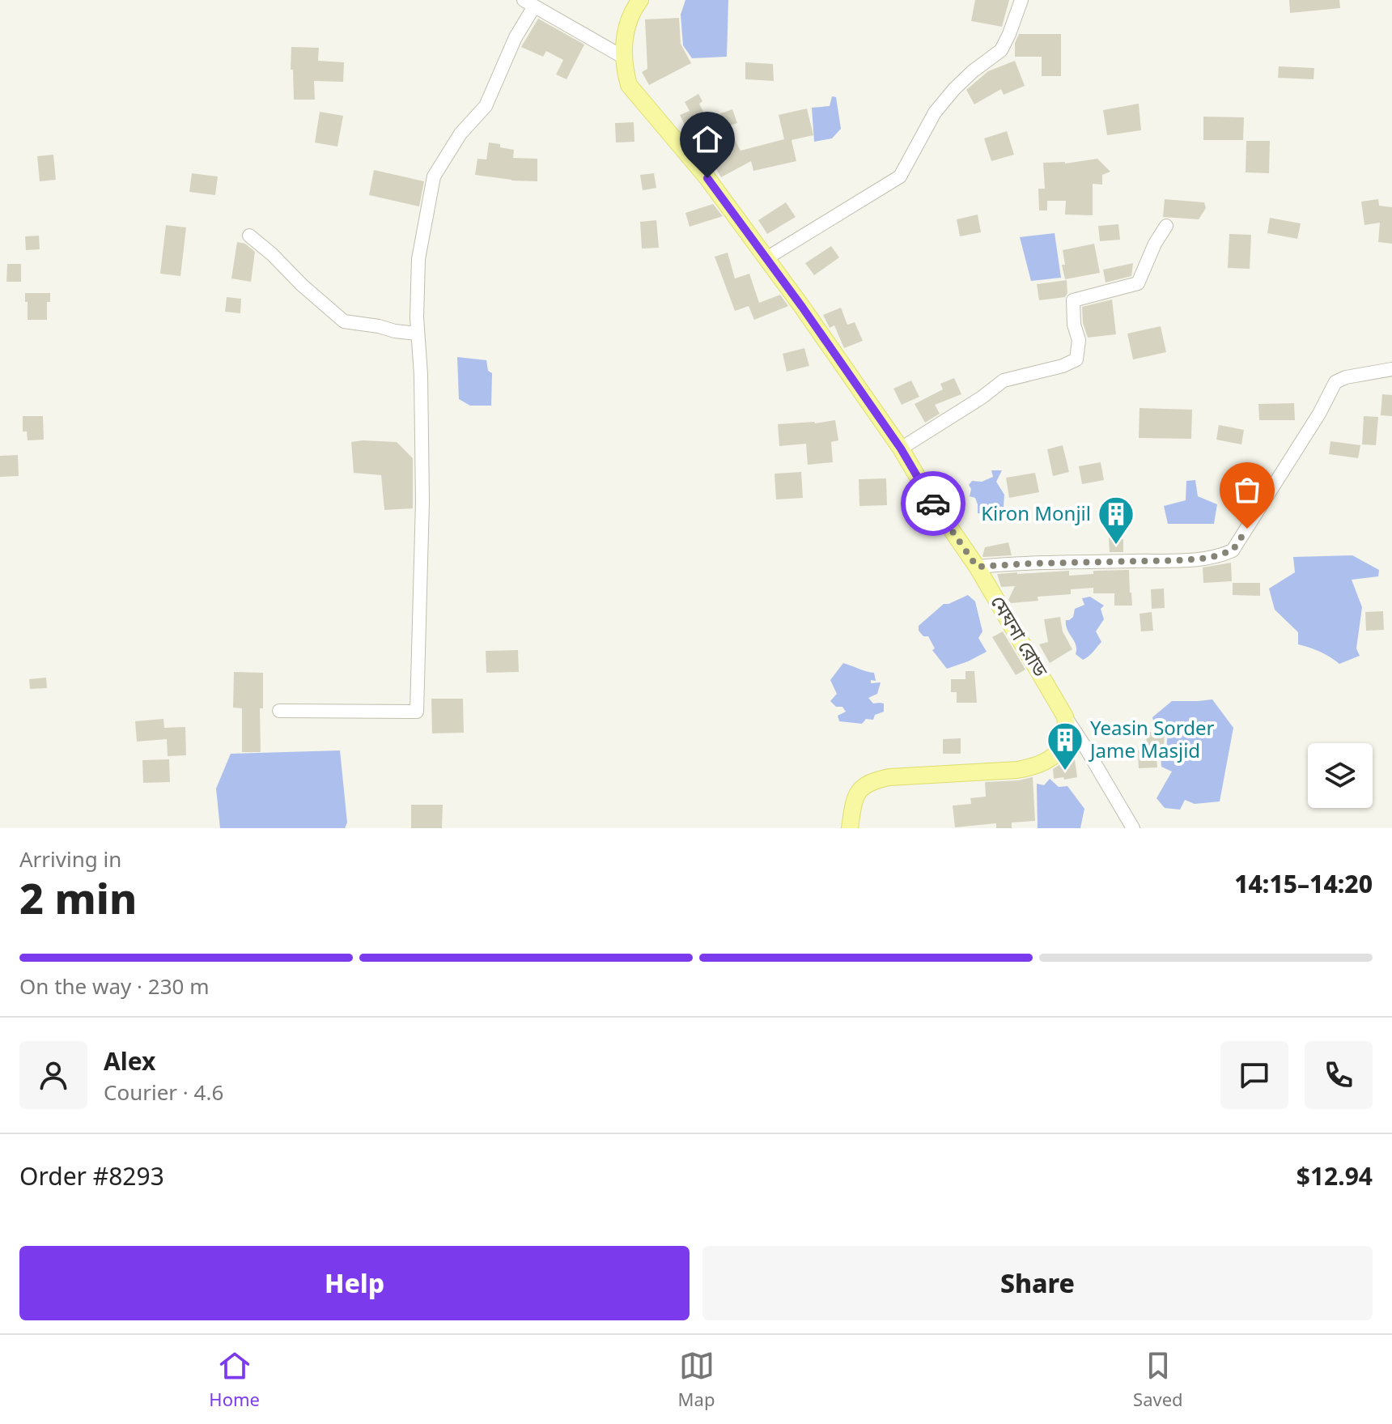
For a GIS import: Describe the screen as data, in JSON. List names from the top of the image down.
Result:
{
  "streets": {
    "main road": ["মেঘনা রোড"]
  },
  "places": {
    "building": ["Kiron Monjil", "Yeasin Sorder Jame Masjid"]
  },
  "page": {
    "heading": ["2 min", "Arriving in", "14:15–14:20"],
    "panel": [
      "Alex",
      "Courier · 4.6",
      "Order #8293",
      "$12.94"
    ],
    "bar": "On the way · 230 m",
    "buttons": ["Help", "Share"],
    "tabs": ["Home", "Map", "Saved"]
  }
}
